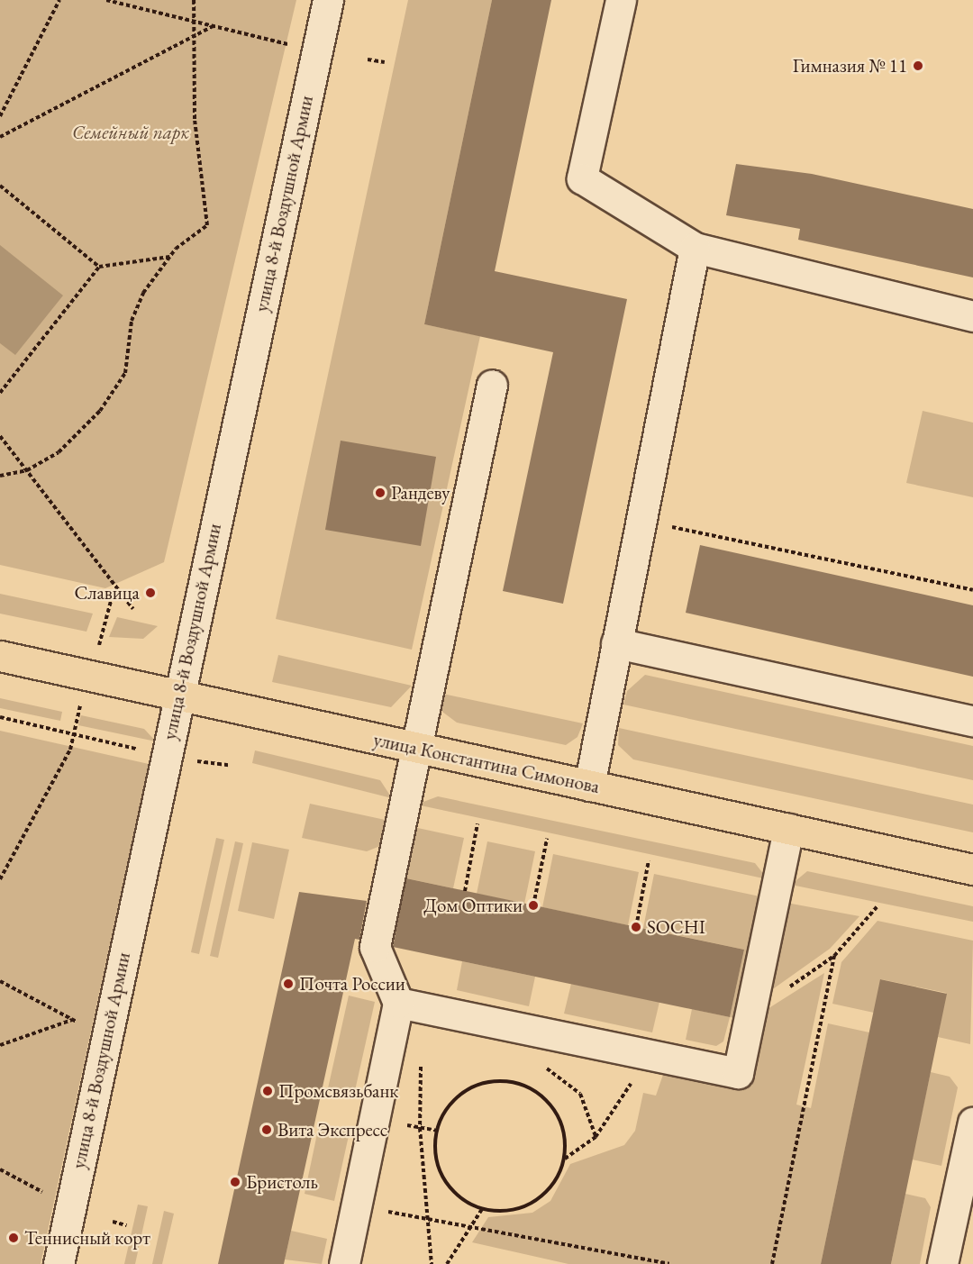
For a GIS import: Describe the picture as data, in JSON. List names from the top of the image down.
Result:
{
  "streets": {
    "main road": ["улица Константина Симонова"],
    "street": ["улица 8-й Воздушной Армии"]
  },
  "crossings": [
    ["улица 8-й Воздушной Армии", "улица Константина Симонова"]
  ],
  "parks": ["Семейный парк"],
  "places": [
    "Гимназия № 11",
    "Рандеву",
    "Славица",
    "Дом Оптики",
    "SOCHI",
    "Почта России",
    "Промсвязьбанк",
    "Вита Экспресс",
    "Бристоль",
    "Теннисный корт"
  ]
}
